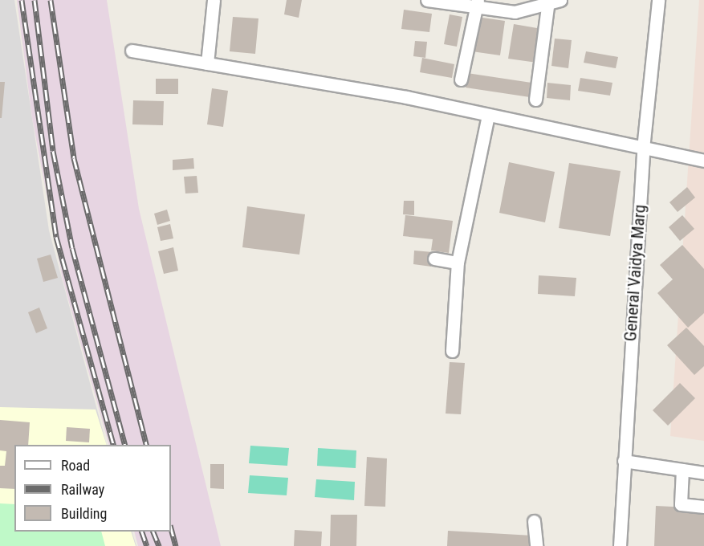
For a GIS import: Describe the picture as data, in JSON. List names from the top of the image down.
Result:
{
  "streets": {
    "street": ["General Vaidya Marg"]
  },
  "legend": ["Road", "Railway", "Building"]
}
